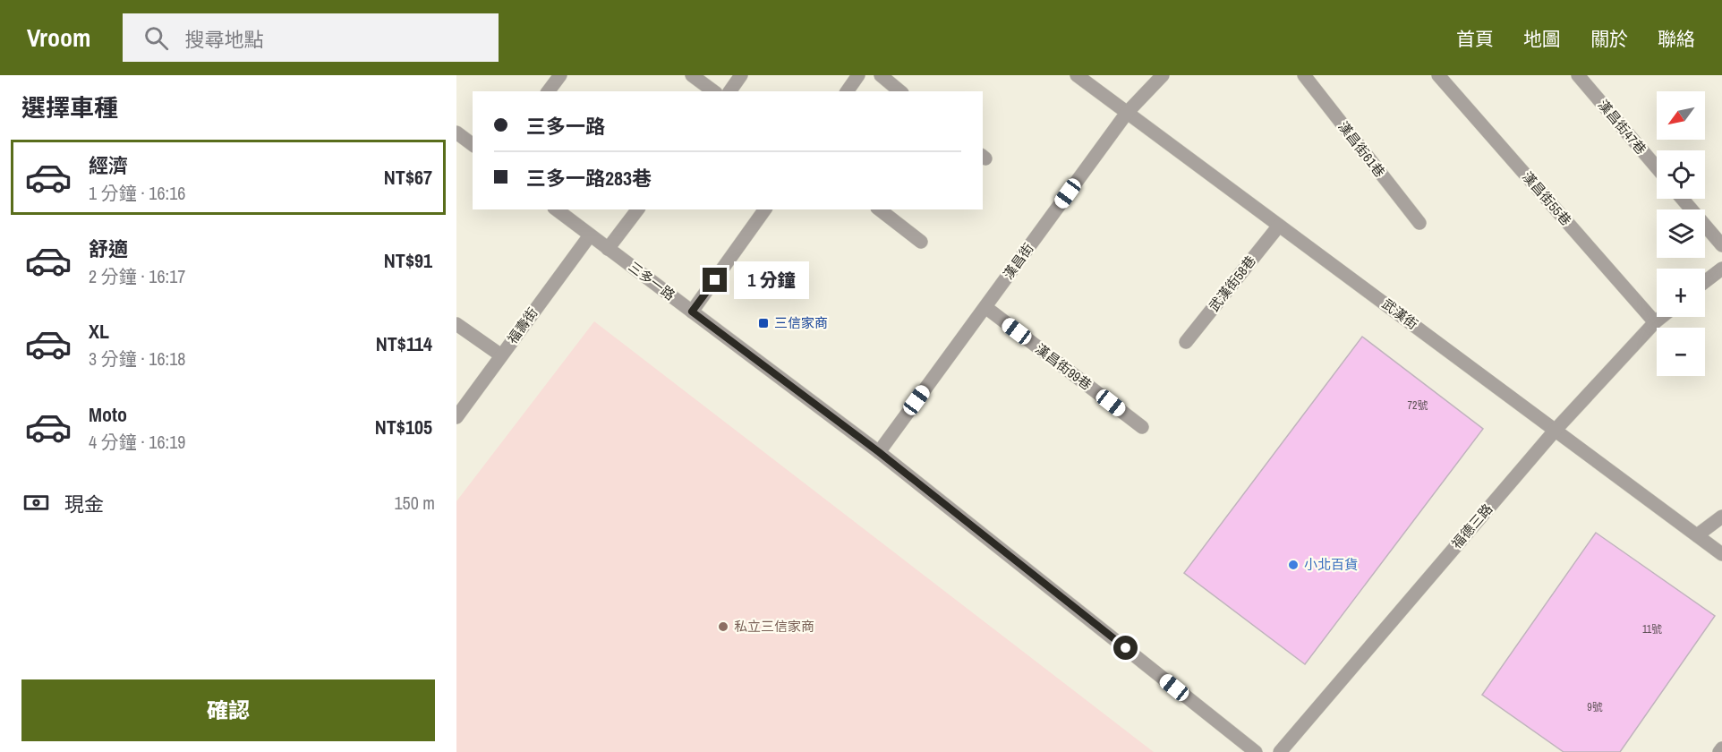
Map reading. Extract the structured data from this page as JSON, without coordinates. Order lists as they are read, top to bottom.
{
  "streets": {
    "street": [
      "漢昌街47巷",
      "漢昌街61巷",
      "漢昌街55巷",
      "漢昌街",
      "三多一路",
      "武漢街58巷",
      "武漢街",
      "福壽街",
      "漢昌街99巷",
      "福德三路"
    ]
  },
  "crossings": [
    ["漢昌街55巷", "福德三路"],
    ["漢昌街", "三多一路"],
    ["漢昌街", "武漢街"],
    ["漢昌街", "漢昌街99巷"],
    ["三多一路", "福壽街"],
    ["武漢街58巷", "武漢街"],
    ["武漢街", "福德三路"]
  ],
  "places": {
    "transit": ["三信家商"],
    "other": ["小北百貨", "私立三信家商"]
  },
  "house_numbers": ["72號", "11號", "9號"],
  "north": "bottom left",
  "page": {
    "header": "Vroom",
    "search": "搜尋地點",
    "nav": [
      "首頁",
      "地圖",
      "關於",
      "聯絡"
    ],
    "heading": "選擇車種",
    "map_buttons": ["+", "−"],
    "banner": ["三多一路", "三多一路283巷"],
    "list": [
      {
        "name": "經濟",
        "note": "1 分鐘 · 16:16",
        "value": "NT$67"
      },
      {
        "name": "舒適",
        "note": "2 分鐘 · 16:17",
        "value": "NT$91"
      },
      {
        "name": "XL",
        "note": "3 分鐘 · 16:18",
        "value": "NT$114"
      },
      {
        "name": "Moto",
        "note": "4 分鐘 · 16:19",
        "value": "NT$105"
      }
    ],
    "bubble": "1 分鐘",
    "pay": ["現金", "150 m"],
    "buttons": "確認"
  }
}
